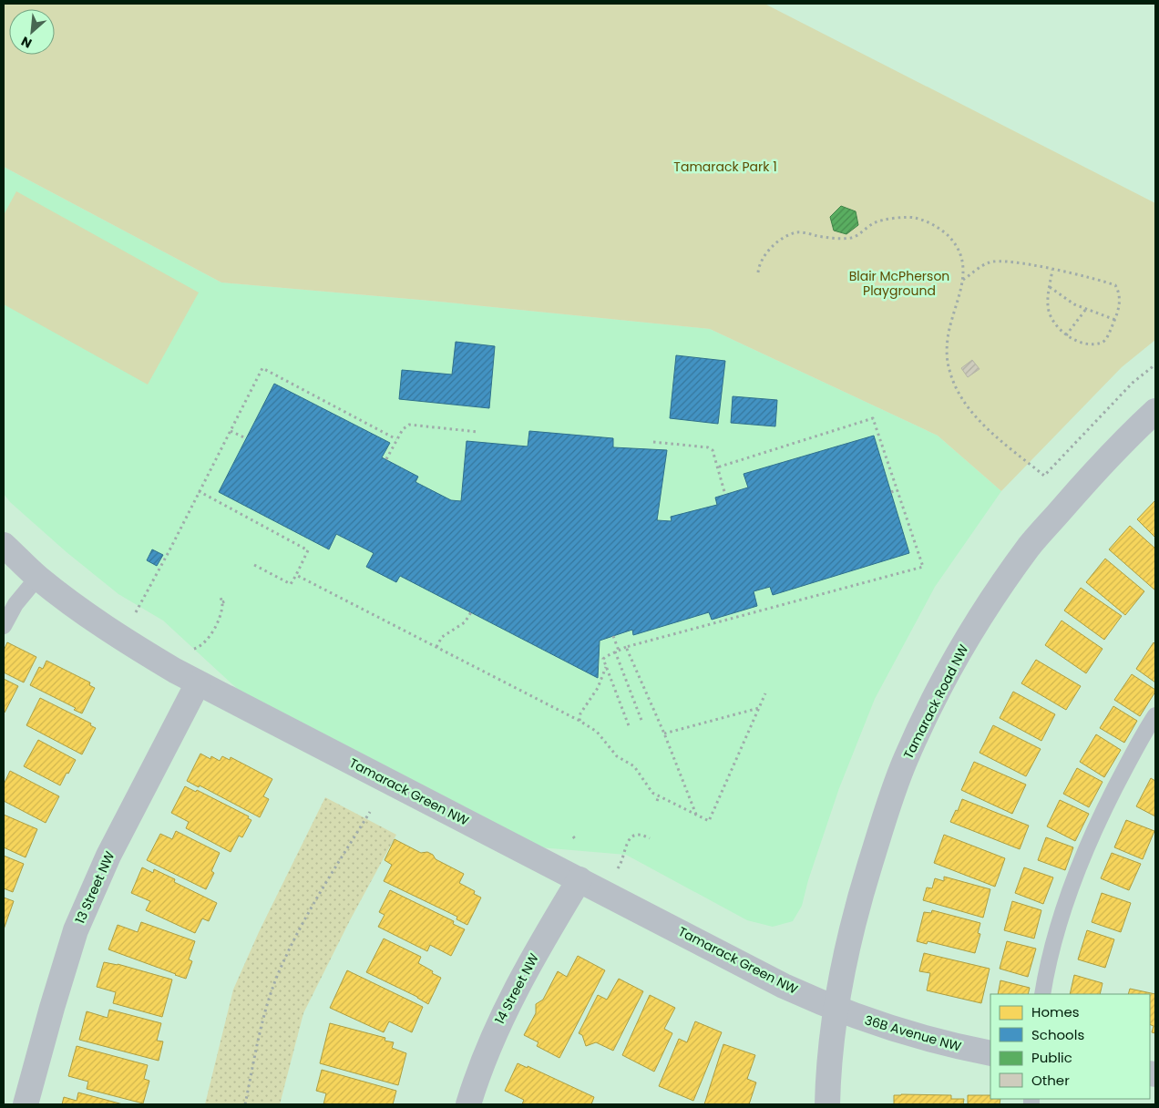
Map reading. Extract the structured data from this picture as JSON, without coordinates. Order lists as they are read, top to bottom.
{
  "streets": {
    "street": [
      "Tamarack Road NW",
      "Tamarack Green NW",
      "13 Street NW",
      "14 Street NW",
      "36B Avenue NW"
    ]
  },
  "crossings": [
    ["Tamarack Road NW", "Tamarack Green NW"],
    ["Tamarack Road NW", "36B Avenue NW"],
    ["Tamarack Green NW", "13 Street NW"],
    ["Tamarack Green NW", "14 Street NW"],
    ["Tamarack Green NW", "36B Avenue NW"]
  ],
  "parks": ["Tamarack Park 1", "Blair McPherson Playground"],
  "legend": [
    "Homes",
    "Schools",
    "Public",
    "Other"
  ],
  "north": "bottom left"
}
